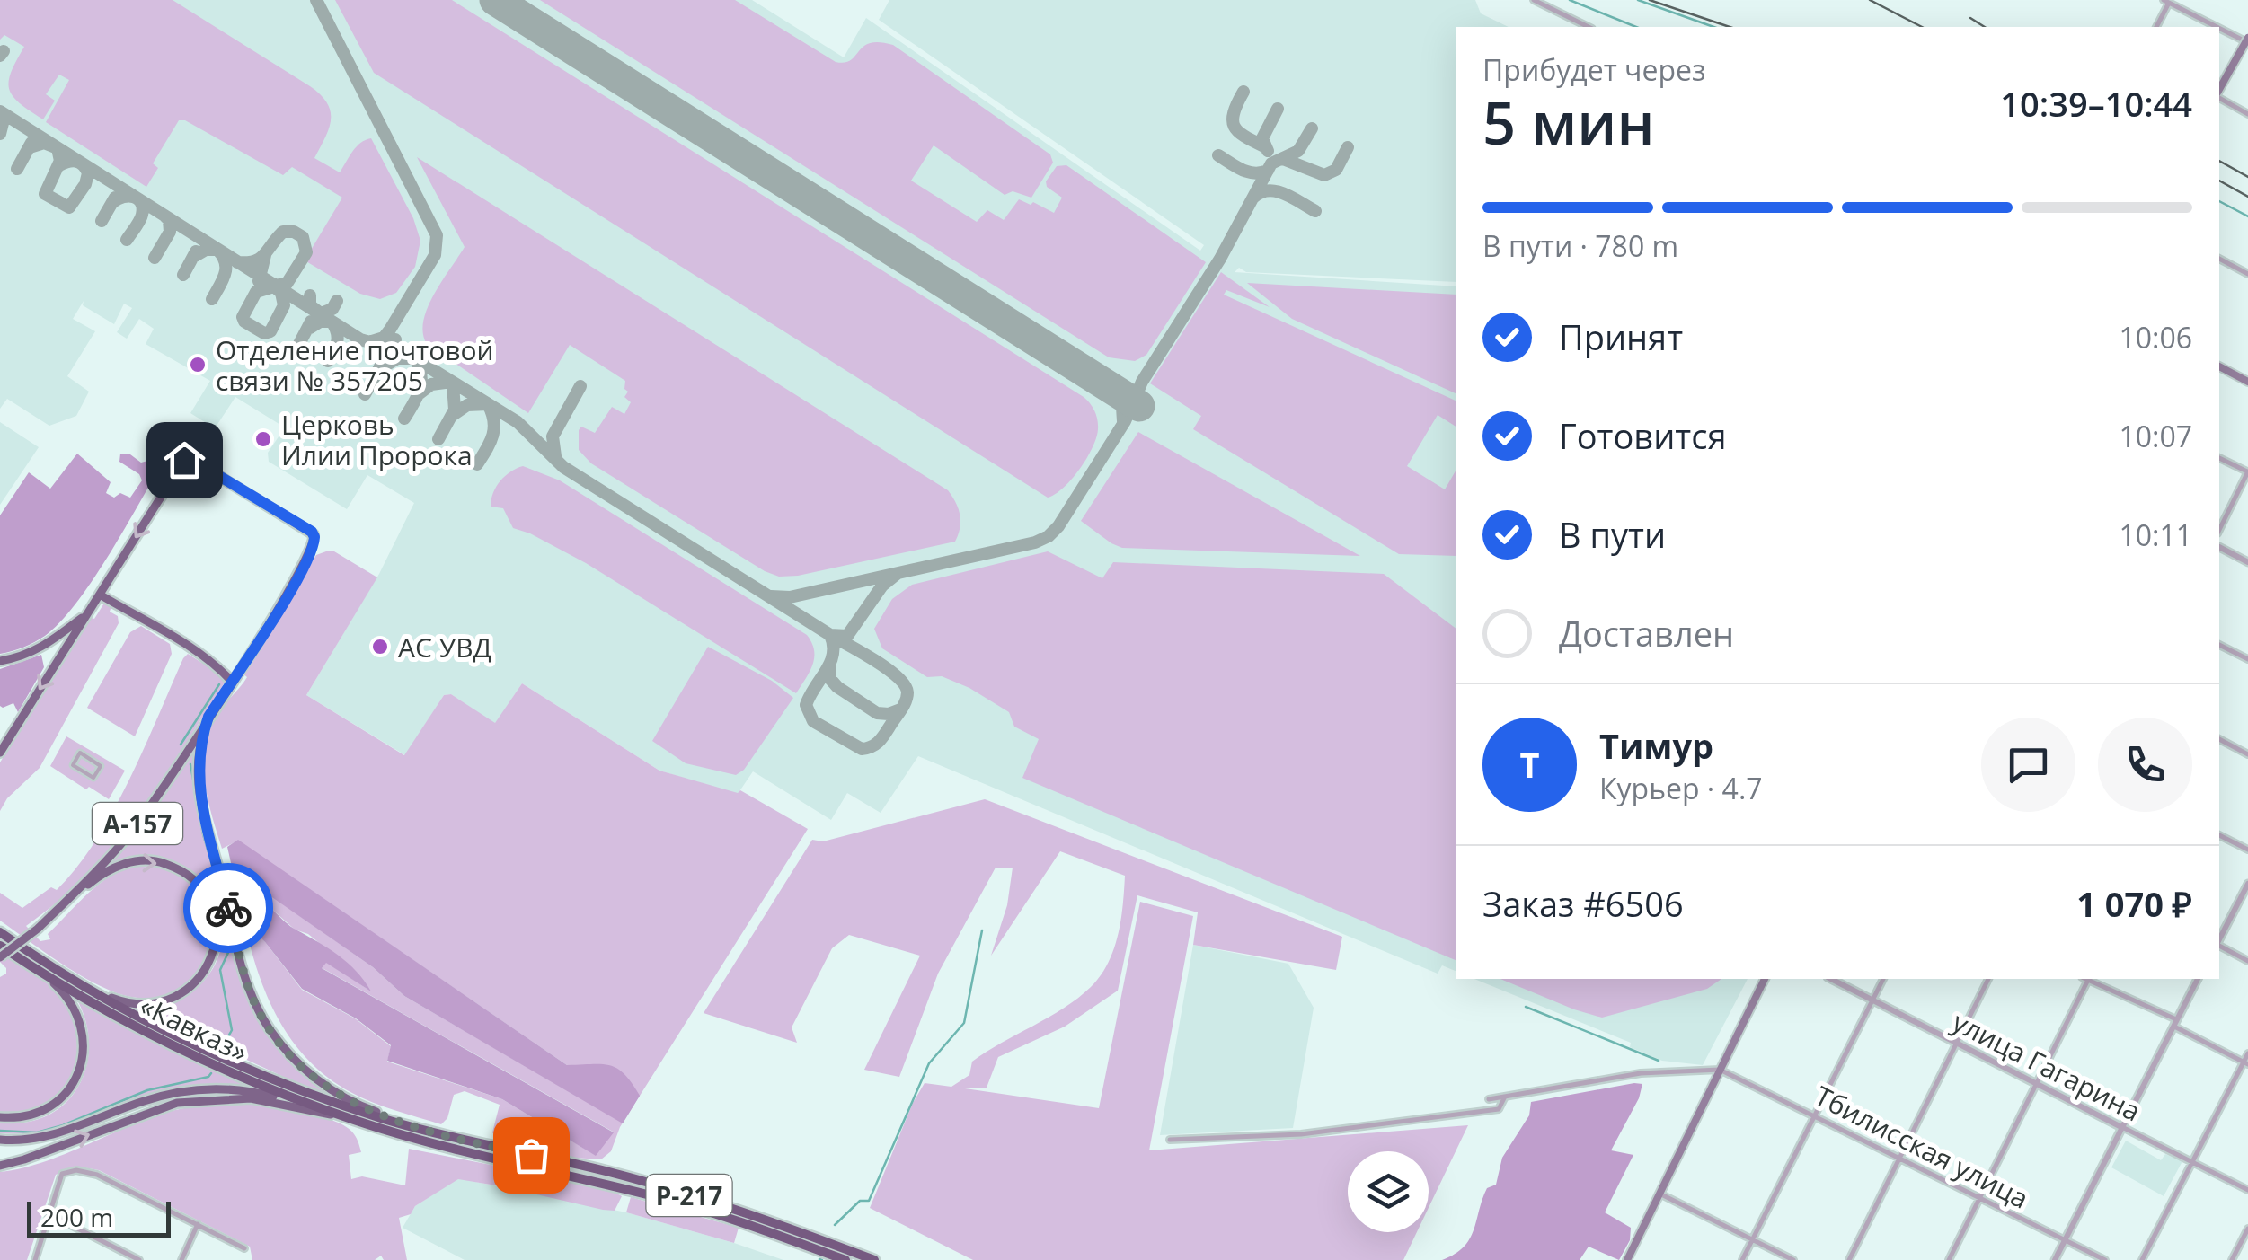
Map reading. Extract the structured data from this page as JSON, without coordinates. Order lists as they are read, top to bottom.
{
  "streets": {
    "highway": ["«Кавказ»", "Р-217"],
    "main road": ["А-157"],
    "street": ["улица Гагарина", "Тбилисская улица"]
  },
  "crossings": [
    ["«Кавказ»", "Р-217"]
  ],
  "places": ["Отделение почтовой связи № 357205", "Церковь Илии Пророка", "АС УВД"],
  "scale_bar": "200 m",
  "page": {
    "heading": ["5 мин", "Прибудет через", "10:39–10:44"],
    "panel": [
      "Тимур",
      "Курьер · 4.7",
      "Заказ #6506",
      "1 070 ₽"
    ],
    "bar": "В пути · 780 m",
    "list": [
      ["Принят", "10:06"],
      ["Готовится", "10:07"],
      ["В пути", "10:11"],
      "Доставлен"
    ],
    "round": "Т",
    "scale": "200 m"
  }
}
